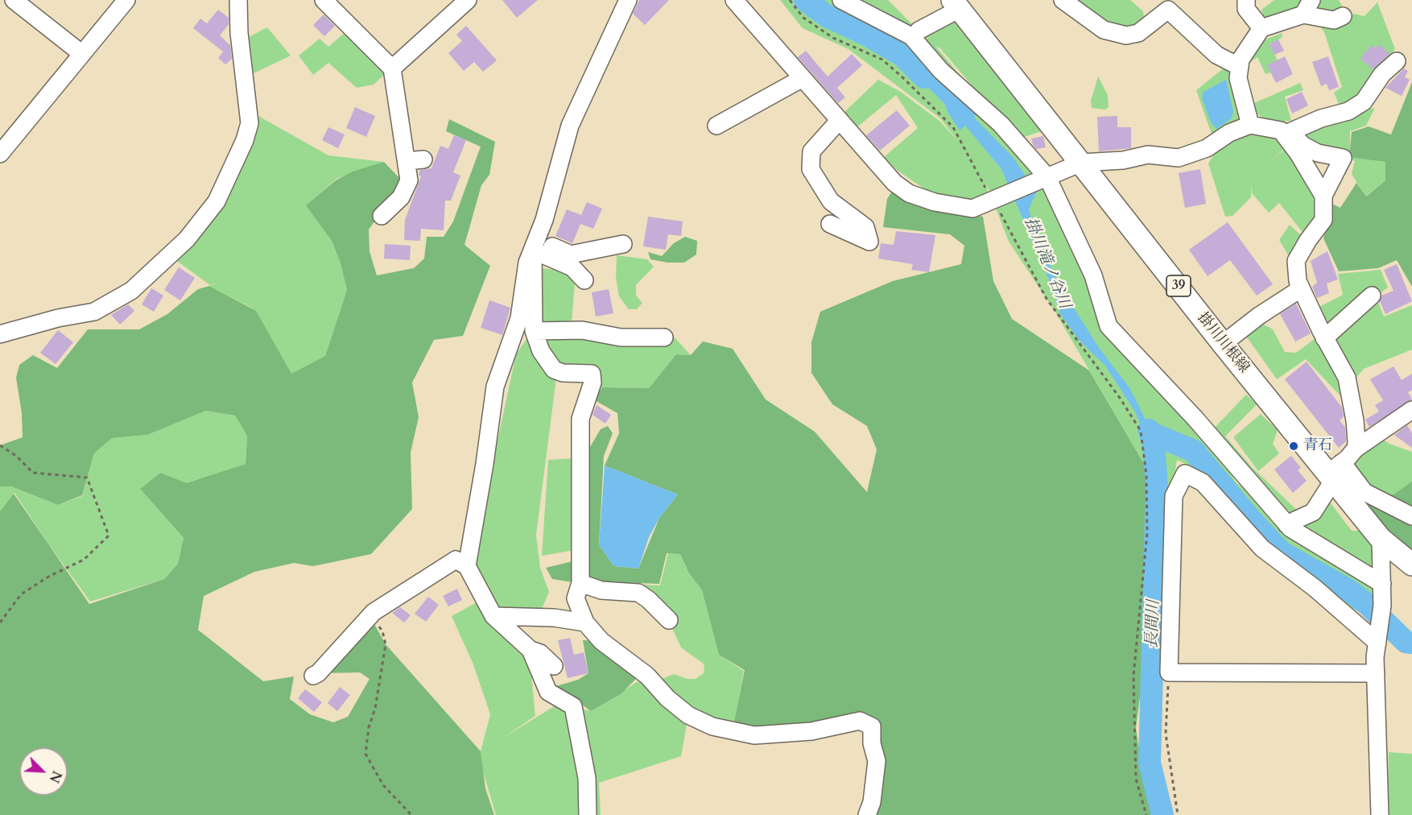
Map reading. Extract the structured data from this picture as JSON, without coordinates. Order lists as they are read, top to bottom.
{
  "streets": {
    "main road": ["39", "掛川川根線"]
  },
  "water": ["掛川滝ノ谷川", "長間川"],
  "places": ["青石"],
  "north": "bottom right"
}
